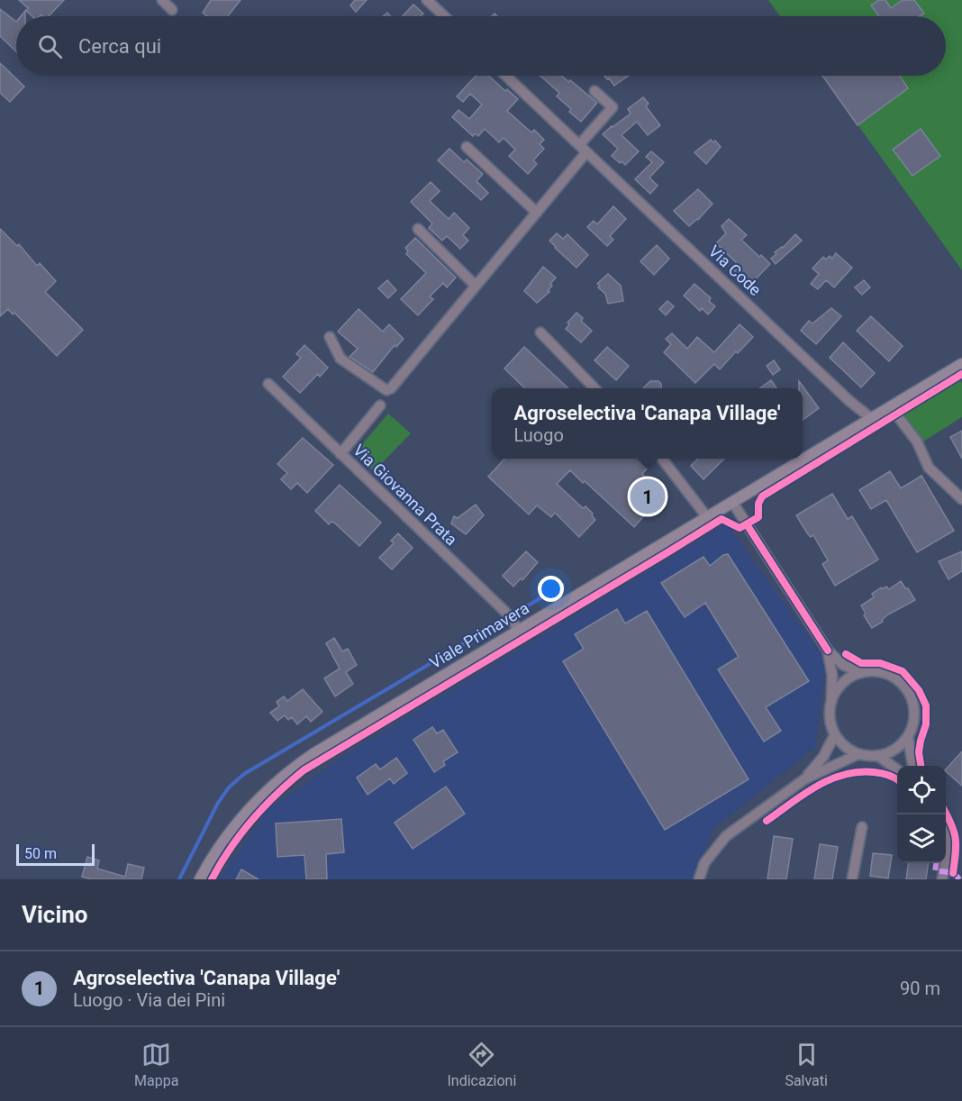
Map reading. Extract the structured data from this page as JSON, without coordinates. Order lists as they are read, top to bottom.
{
  "streets": {
    "main road": ["Viale Primavera"],
    "street": ["Via Code", "Via Giovanna Prata"]
  },
  "crossings": [
    ["Via Code", "Viale Primavera"],
    ["Via Giovanna Prata", "Viale Primavera"]
  ],
  "scale_bar": "50 m",
  "page": {
    "search": "Cerca qui",
    "popup": ["Agroselectiva 'Canapa Village'", "Luogo"],
    "pins": "1",
    "scale": "50 m",
    "heading": "Vicino",
    "list": [
      {
        "mark": "1",
        "name": "Agroselectiva 'Canapa Village'",
        "note": "Luogo · Via dei Pini",
        "value": "90 m"
      }
    ],
    "nav": ["Mappa", "Indicazioni", "Salvati"]
  }
}
